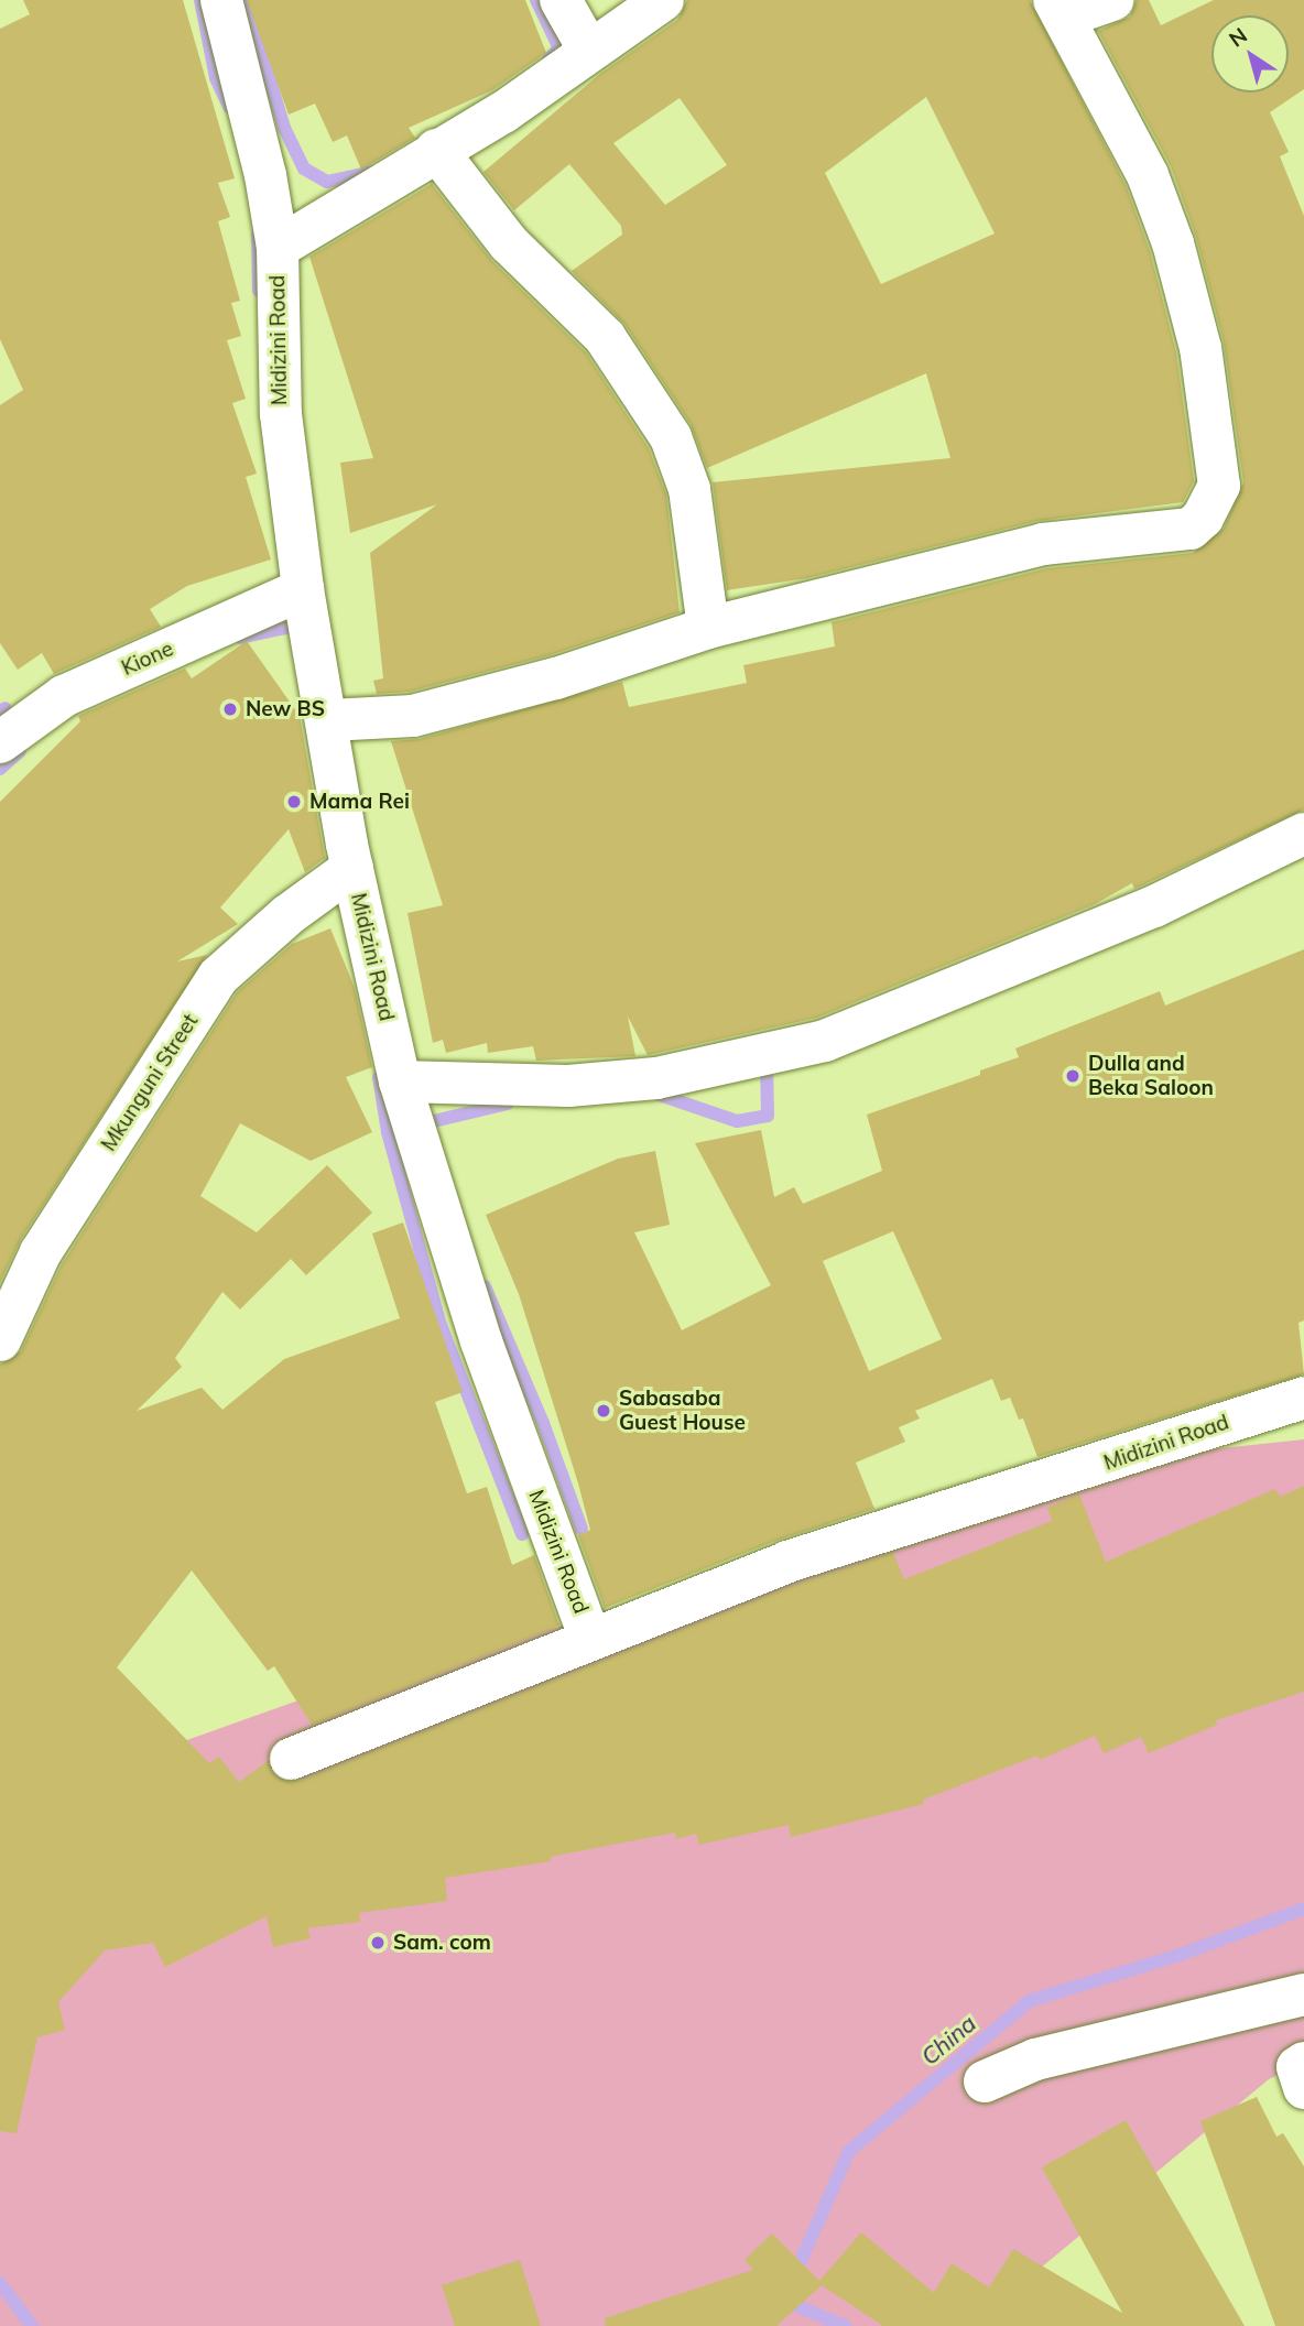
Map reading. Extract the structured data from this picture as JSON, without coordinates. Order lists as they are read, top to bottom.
{
  "streets": {
    "street": ["Midizini Road", "Kione", "Mkunguni Street"]
  },
  "crossings": [
    ["Midizini Road", "Kione"],
    ["Midizini Road", "Mkunguni Street"]
  ],
  "water": ["China"],
  "places": [
    "New BS",
    "Mama Rei",
    "Dulla and Beka Saloon",
    "Sabasaba Guest House",
    "Sam. com"
  ],
  "north": "top left"
}
